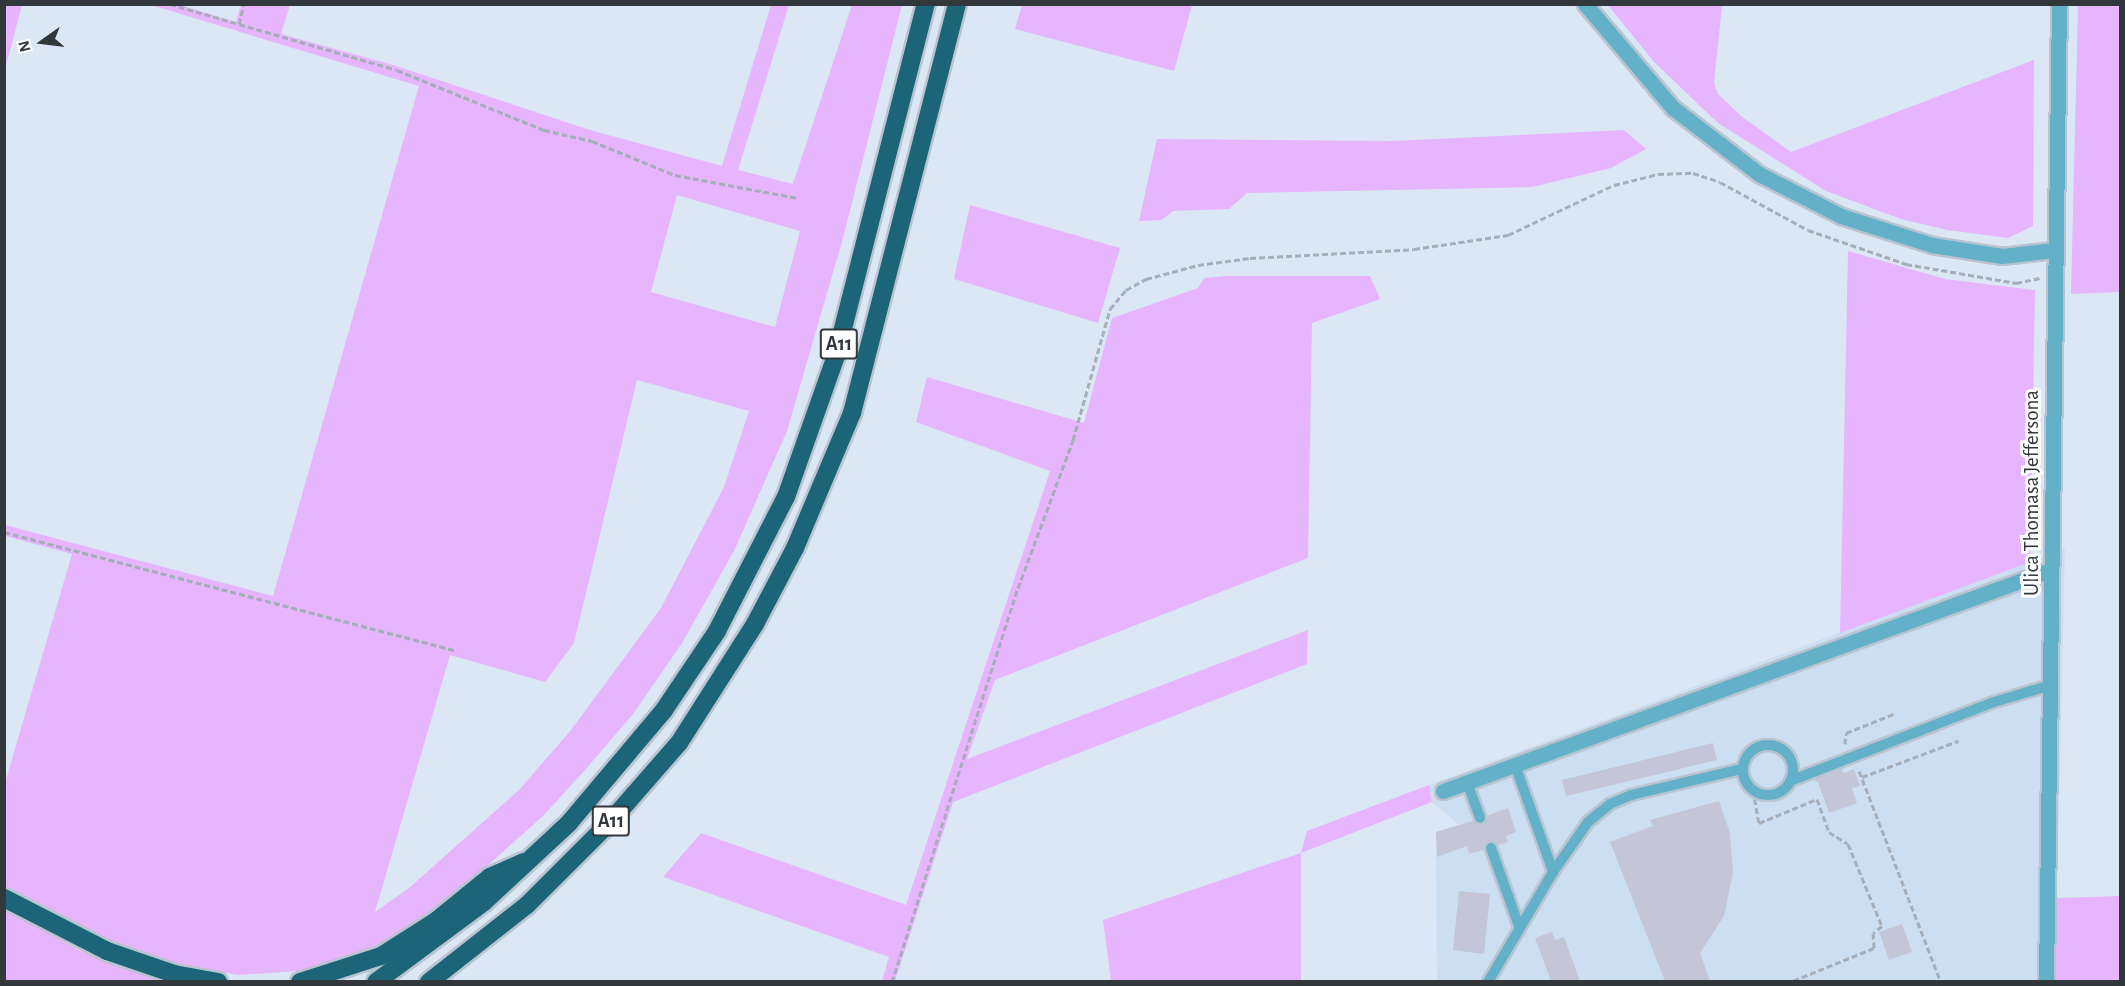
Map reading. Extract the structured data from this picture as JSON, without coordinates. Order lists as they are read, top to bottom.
{
  "streets": {
    "highway": ["A11"],
    "street": ["Ulica Thomasa Jeffersona"]
  },
  "north": "left"
}
